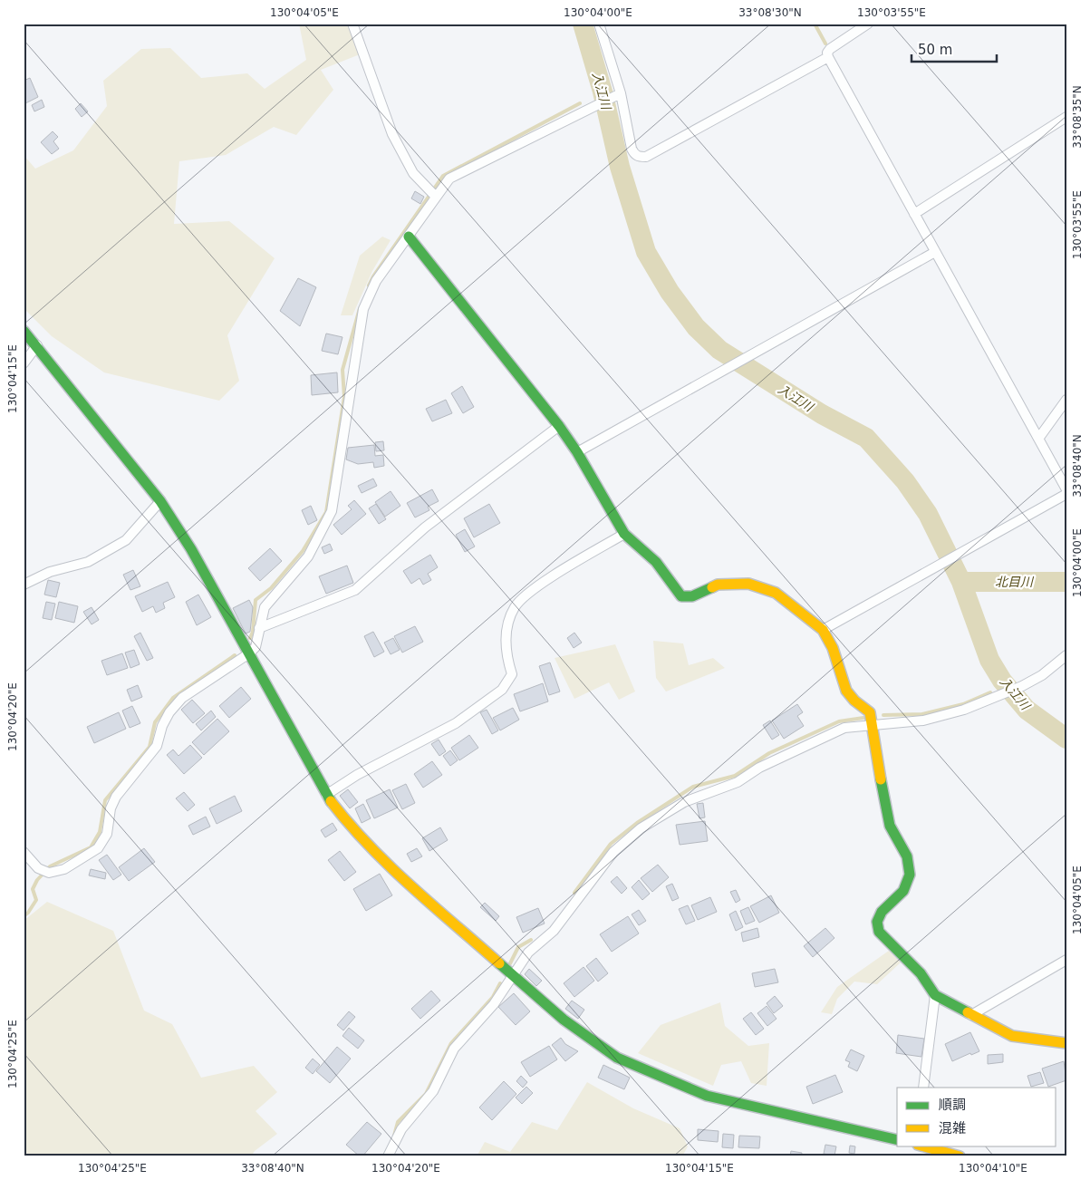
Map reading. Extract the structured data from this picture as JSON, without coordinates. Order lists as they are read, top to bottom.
{
  "water": ["入江川", "北目川"],
  "legend": ["順調", "混雑"],
  "scale_bar": "50 m",
  "coordinates": [
    "130°04'05\"E",
    "130°04'00\"E",
    "33°08'30\"N",
    "130°03'55\"E",
    "33°08'35\"N",
    "130°04'15\"E",
    "33°08'40\"N",
    "130°04'20\"E",
    "130°04'25\"E",
    "130°04'10\"E"
  ]
}
